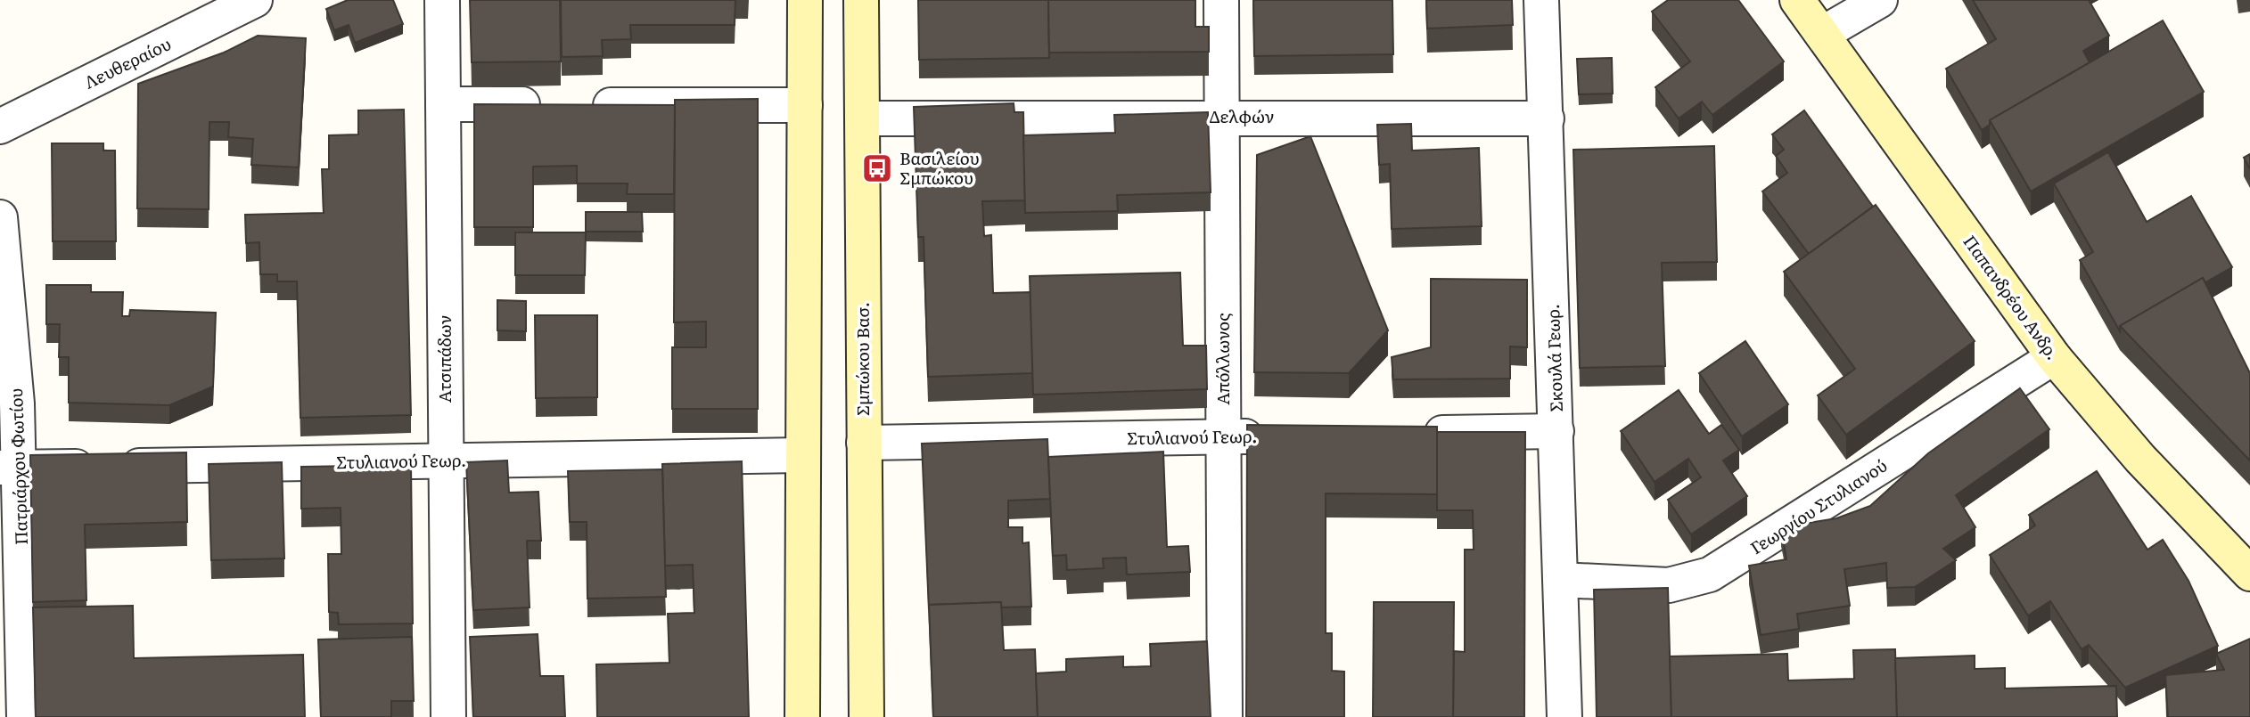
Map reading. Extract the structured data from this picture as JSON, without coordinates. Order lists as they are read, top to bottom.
{
  "streets": {
    "main road": ["Παπανδρέου Ανδρ.", "Σμπώκου Βασ."],
    "street": [
      "Λευθεραίου",
      "Δελφών",
      "Σκουλά Γεωρ.",
      "Ατσιπάδων",
      "Απόλλωνος",
      "Στυλιανού Γεωρ.",
      "Πατριάρχου Φωτίου",
      "Γεωργίου Στυλιανού"
    ]
  },
  "crossings": [
    ["Δελφών", "Σκουλά Γεωρ."],
    ["Δελφών", "Σμπώκου Βασ."],
    ["Δελφών", "Απόλλωνος"],
    ["Παπανδρέου Ανδρ.", "Γεωργίου Στυλιανού"],
    ["Σκουλά Γεωρ.", "Γεωργίου Στυλιανού"],
    ["Ατσιπάδων", "Στυλιανού Γεωρ."],
    ["Σμπώκου Βασ.", "Στυλιανού Γεωρ."],
    ["Απόλλωνος", "Στυλιανού Γεωρ."],
    ["Στυλιανού Γεωρ.", "Πατριάρχου Φωτίου"]
  ],
  "places": {
    "bus stop": ["Βασιλείου Σμπώκου"]
  }
}
